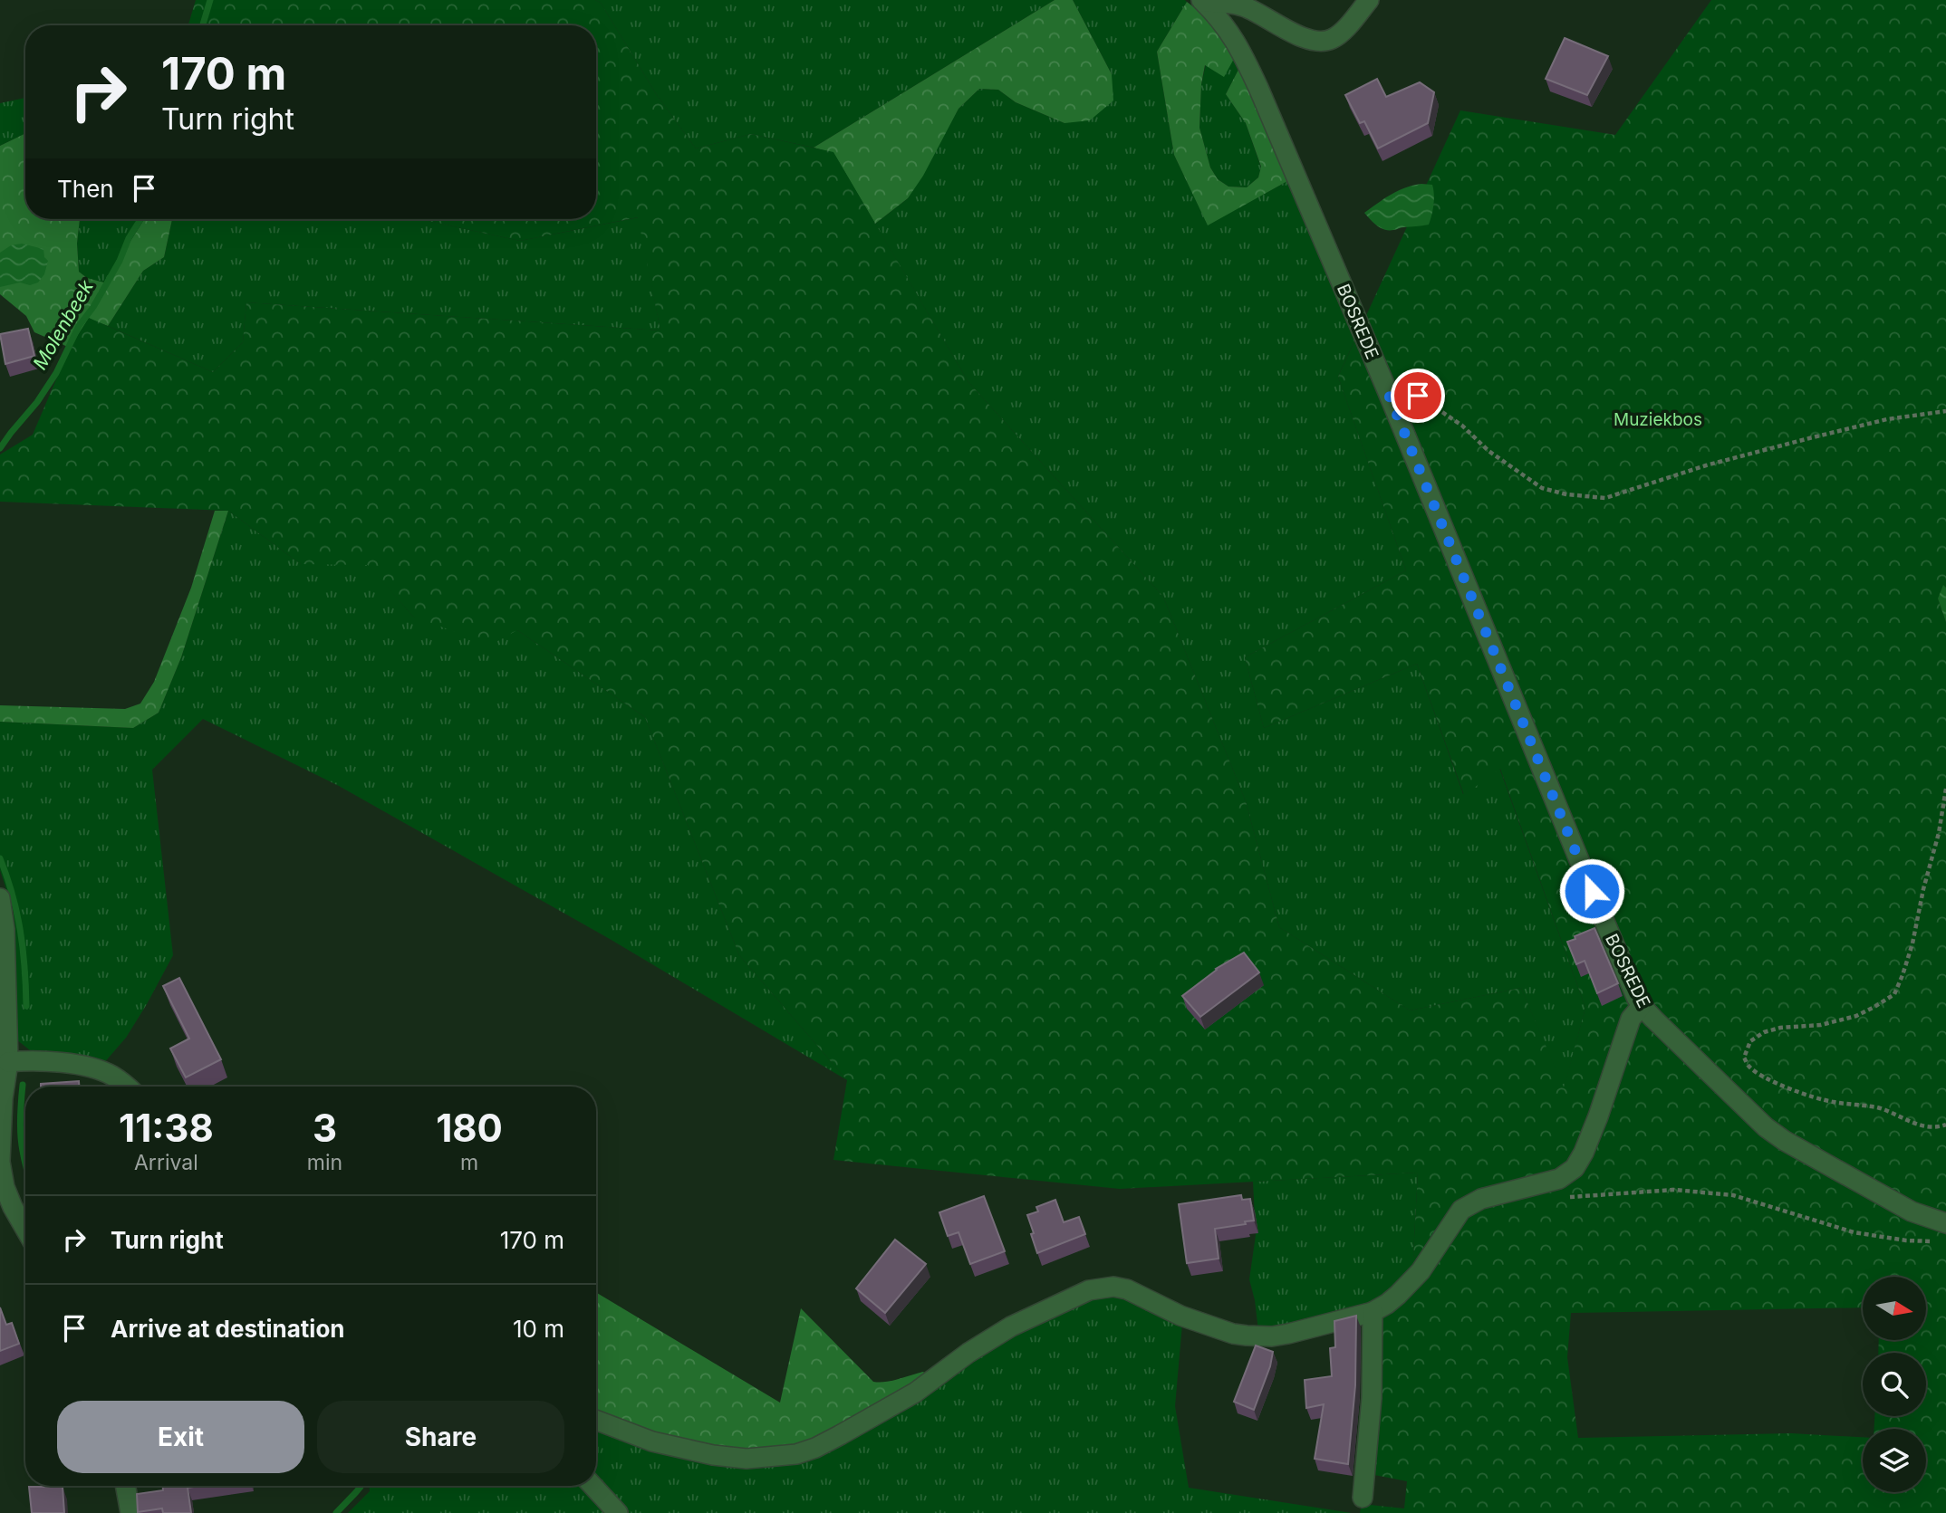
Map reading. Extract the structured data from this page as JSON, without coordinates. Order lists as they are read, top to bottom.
{
  "streets": {
    "street": ["BOSREDE"]
  },
  "water": ["Molenbeek"],
  "parks": ["Muziekbos"],
  "north": "right",
  "page": {
    "turn": ["170 m", "Turn right"],
    "then": "Then",
    "eta": [
      "11:38",
      "Arrival",
      "3",
      "min",
      "180",
      "m"
    ],
    "list": [
      {
        "name": "Turn right",
        "value": "170 m"
      },
      {
        "name": "Arrive at destination",
        "value": "10 m"
      }
    ],
    "buttons": ["Exit", "Share"]
  }
}
